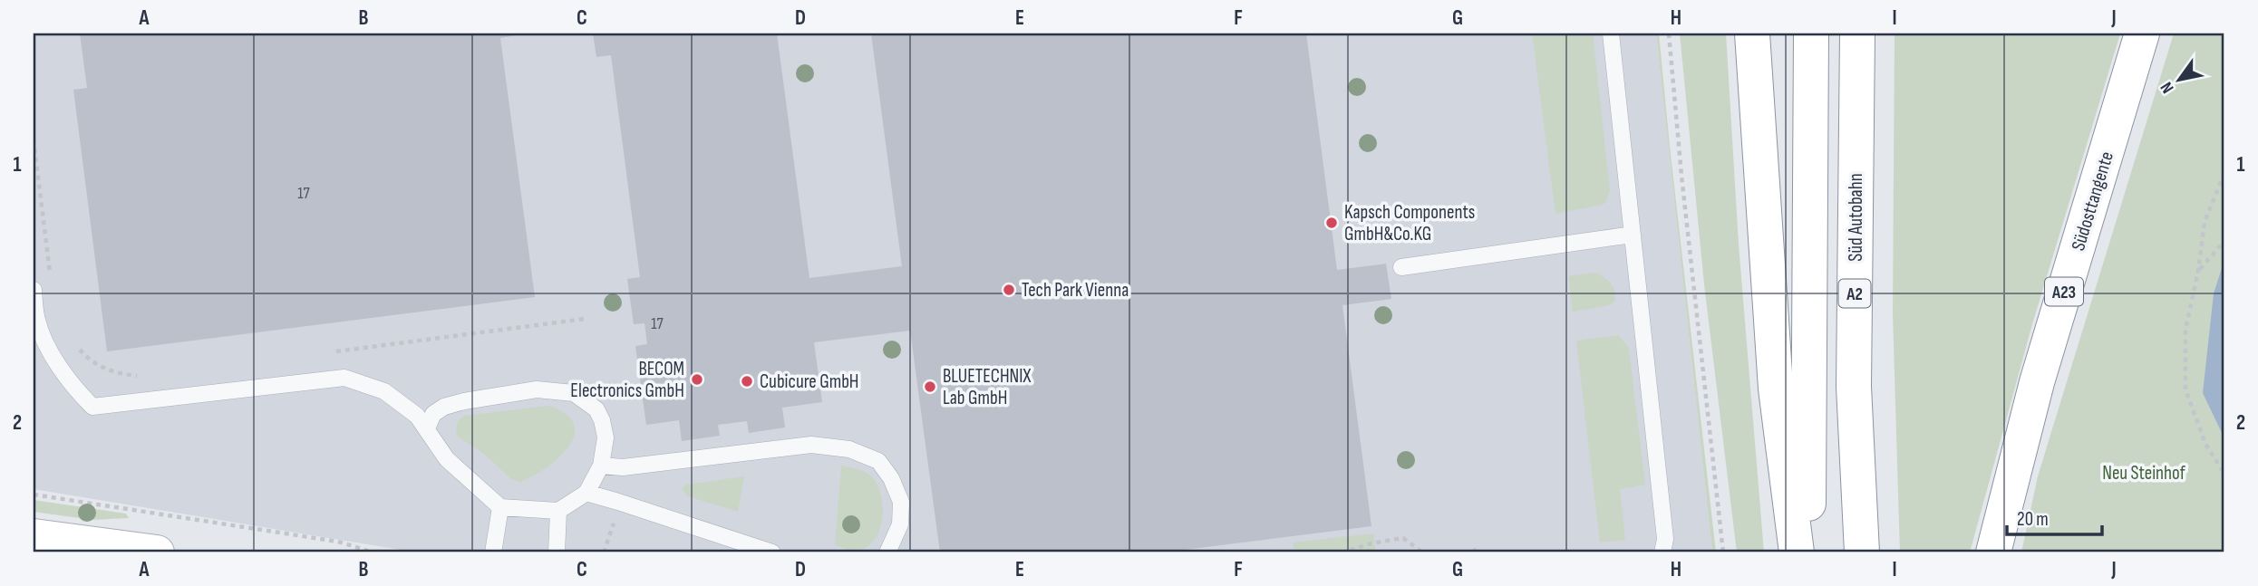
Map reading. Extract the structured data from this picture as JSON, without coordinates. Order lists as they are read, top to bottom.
{
  "streets": {
    "main road": [
      "Südosttangente",
      "Süd Autobahn",
      "A23",
      "A2"
    ]
  },
  "parks": ["Neu Steinhof"],
  "places": [
    "Kapsch Components GmbH&Co.KG",
    "Tech Park Vienna",
    "BECOM Electronics GmbH",
    "Cubicure GmbH",
    "BLUETECHNIX Lab GmbH"
  ],
  "house_numbers": ["17", "17"],
  "scale_bar": "20 m",
  "north": "bottom left",
  "grid": {
    "columns": [
      "A",
      "B",
      "C",
      "D",
      "E",
      "F",
      "G",
      "H",
      "I",
      "J"
    ],
    "rows": ["1", "2"]
  }
}
